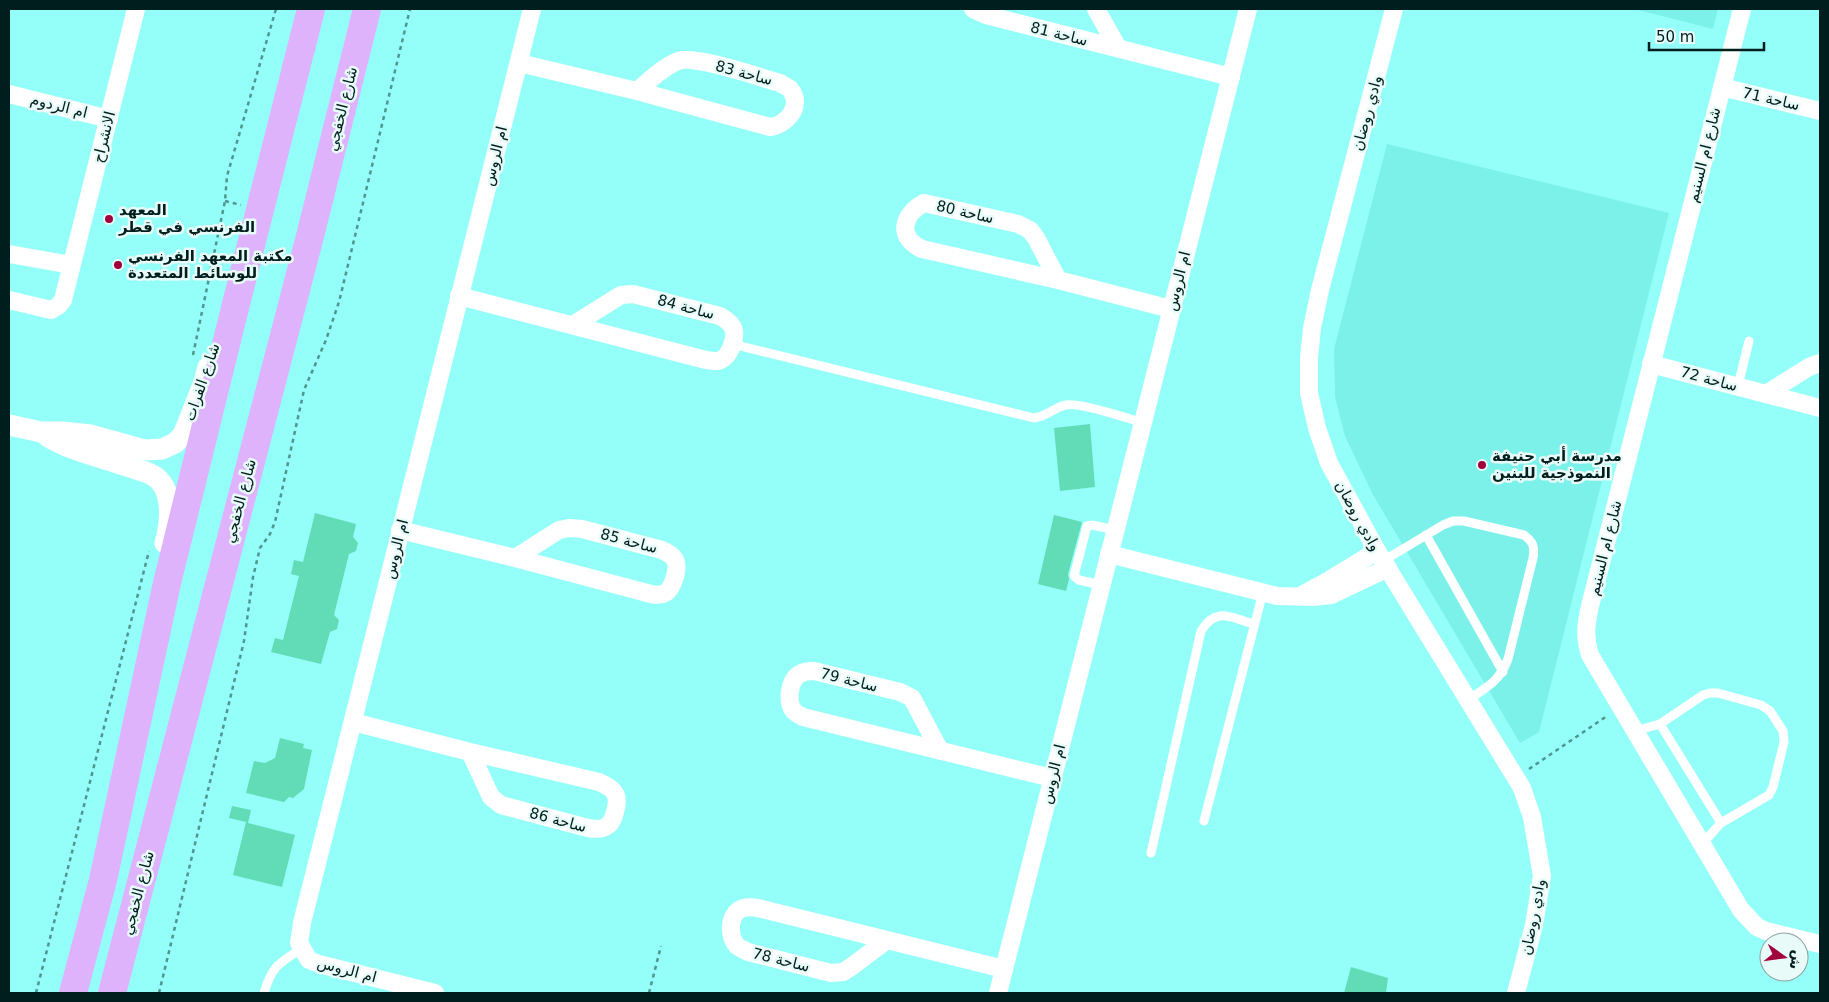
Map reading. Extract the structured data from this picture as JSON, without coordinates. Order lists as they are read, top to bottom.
{
  "streets": {
    "highway": ["شارع الخفجي"],
    "street": [
      "ساحة 81",
      "ساحة 83",
      "ساحة 71",
      "ام الردوم",
      "وادي روضان",
      "الانشراح",
      "شارع ام السنيم",
      "ام الروس",
      "ساحة 80",
      "ساحة 84",
      "ساحة 72",
      "شارع الفرات",
      "ساحة 85",
      "ساحة 79",
      "ساحة 86",
      "ساحة 78"
    ]
  },
  "crossings": [
    ["ساحة 81", "ام الروس"],
    ["ساحة 83", "ام الروس"],
    ["ساحة 71", "شارع ام السنيم"],
    ["ام الردوم", "الانشراح"],
    ["شارع ام السنيم", "ساحة 72"],
    ["ام الروس", "ساحة 80"],
    ["ام الروس", "ساحة 85"],
    ["ام الروس", "ساحة 79"],
    ["ام الروس", "ساحة 86"],
    ["ام الروس", "ساحة 78"]
  ],
  "places": ["المعهد الفرنسي في قطر", "مكتبة المعهد الفرنسي للوسائط المتعددة", "مدرسة أبي حنيفة النموذجية للبنين"],
  "scale_bar": "50 m",
  "north": "right"
}
